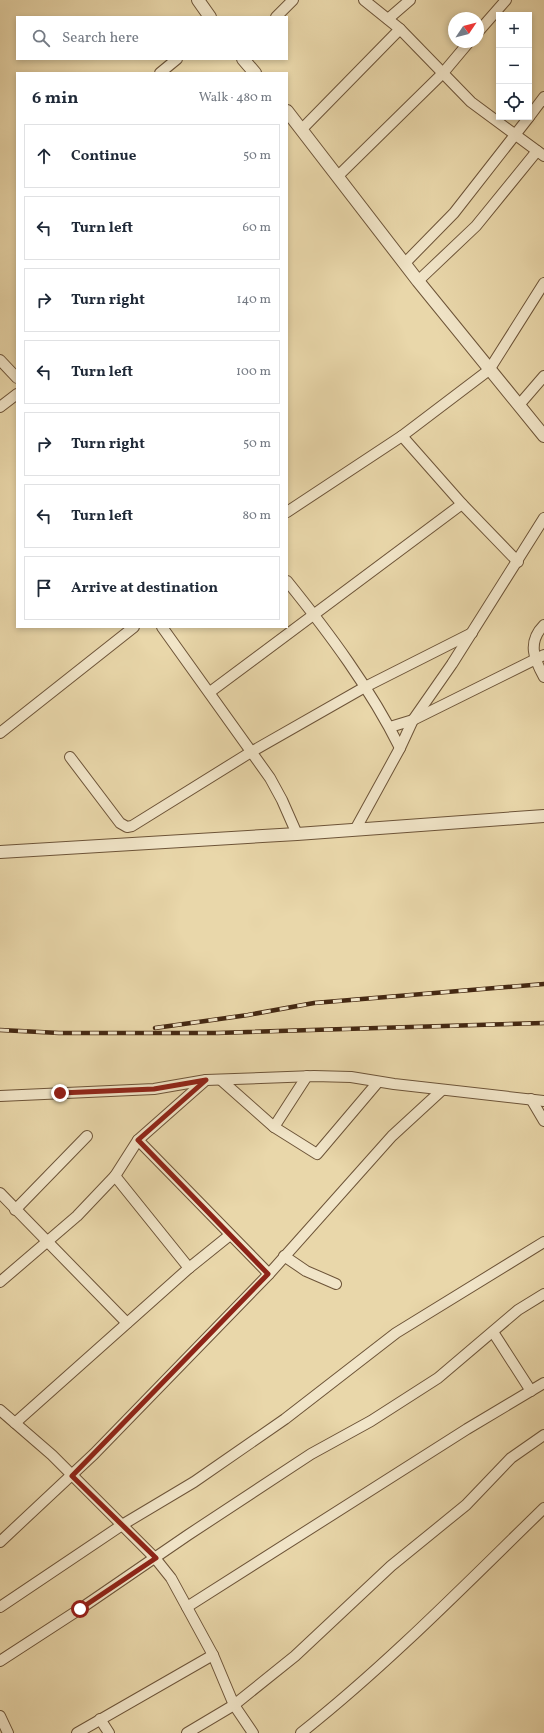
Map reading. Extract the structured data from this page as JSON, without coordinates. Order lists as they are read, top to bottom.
{
  "north": "top right",
  "page": {
    "map_buttons": ["+", "−"],
    "search": "Search here",
    "heading": ["6 min", "Walk · 480 m"],
    "list": [
      ["Continue", "50 m"],
      ["Turn left", "60 m"],
      ["Turn right", "140 m"],
      ["Turn left", "100 m"],
      ["Turn right", "50 m"],
      ["Turn left", "80 m"],
      "Arrive at destination"
    ]
  }
}
